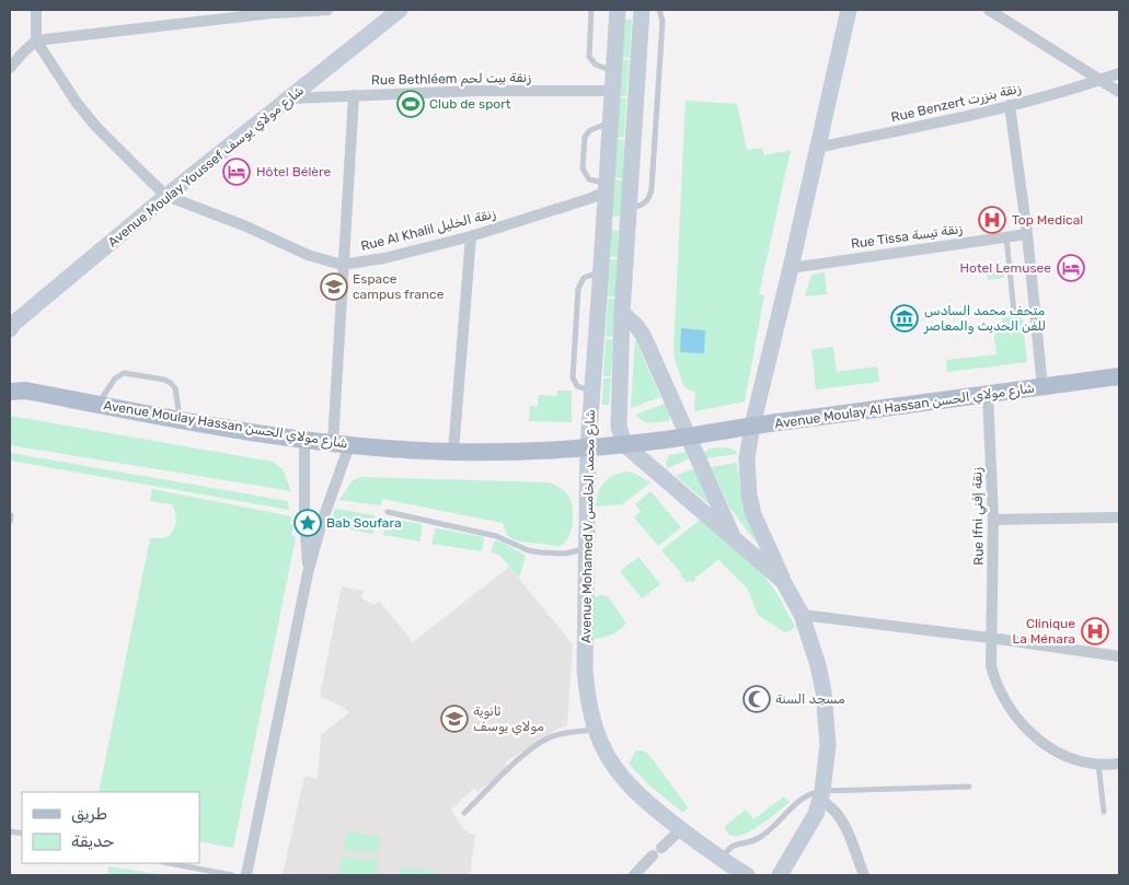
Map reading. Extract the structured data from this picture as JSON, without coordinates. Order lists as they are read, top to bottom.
{
  "streets": {
    "main road": [
      "Avenue Moulay Youssef شارع مولاي يوسف",
      "Avenue Moulay Al Hassan شارع مولاي الحسن",
      "Avenue Moulay Hassan شارع مولاي الحسن",
      "Avenue Mohamed V شارع محمد الخامس"
    ],
    "street": [
      "Rue Bethléem زنقة بيت لحم",
      "Rue Benzert زنقة بنزرت",
      "Rue Al Khalil زنقة الخليل",
      "Rue Tissa زنقة تيسة",
      "Rue Ifni زنقة إفني"
    ]
  },
  "crossings": [
    ["Rue Bethléem زنقة بيت لحم", "Avenue Moulay Youssef شارع مولاي يوسف"],
    ["Rue Bethléem زنقة بيت لحم", "Avenue Mohamed V شارع محمد الخامس"],
    ["Avenue Moulay Youssef شارع مولاي يوسف", "Rue Al Khalil زنقة الخليل"],
    ["Rue Al Khalil زنقة الخليل", "Avenue Mohamed V شارع محمد الخامس"],
    ["Avenue Moulay Al Hassan شارع مولاي الحسن", "Avenue Moulay Hassan شارع مولاي الحسن"],
    ["Avenue Moulay Al Hassan شارع مولاي الحسن", "Rue Ifni زنقة إفني"],
    ["Avenue Moulay Hassan شارع مولاي الحسن", "Avenue Mohamed V شارع محمد الخامس"]
  ],
  "places": {
    "sports": ["Club de sport"],
    "hotel": ["Hôtel Bélère", "Hotel Lemusee"],
    "hospital": ["Top Medical", "Clinique La Ménara"],
    "school or university": ["Espace campus france", "ثانوية مولاي يوسف"],
    "museum": ["متحف محمد السادس للفن الحديث والمعاصر"],
    "place": ["Bab Soufara"],
    "mosque": ["مسجد السنة"]
  },
  "legend": ["طريق", "حديقة"]
}
